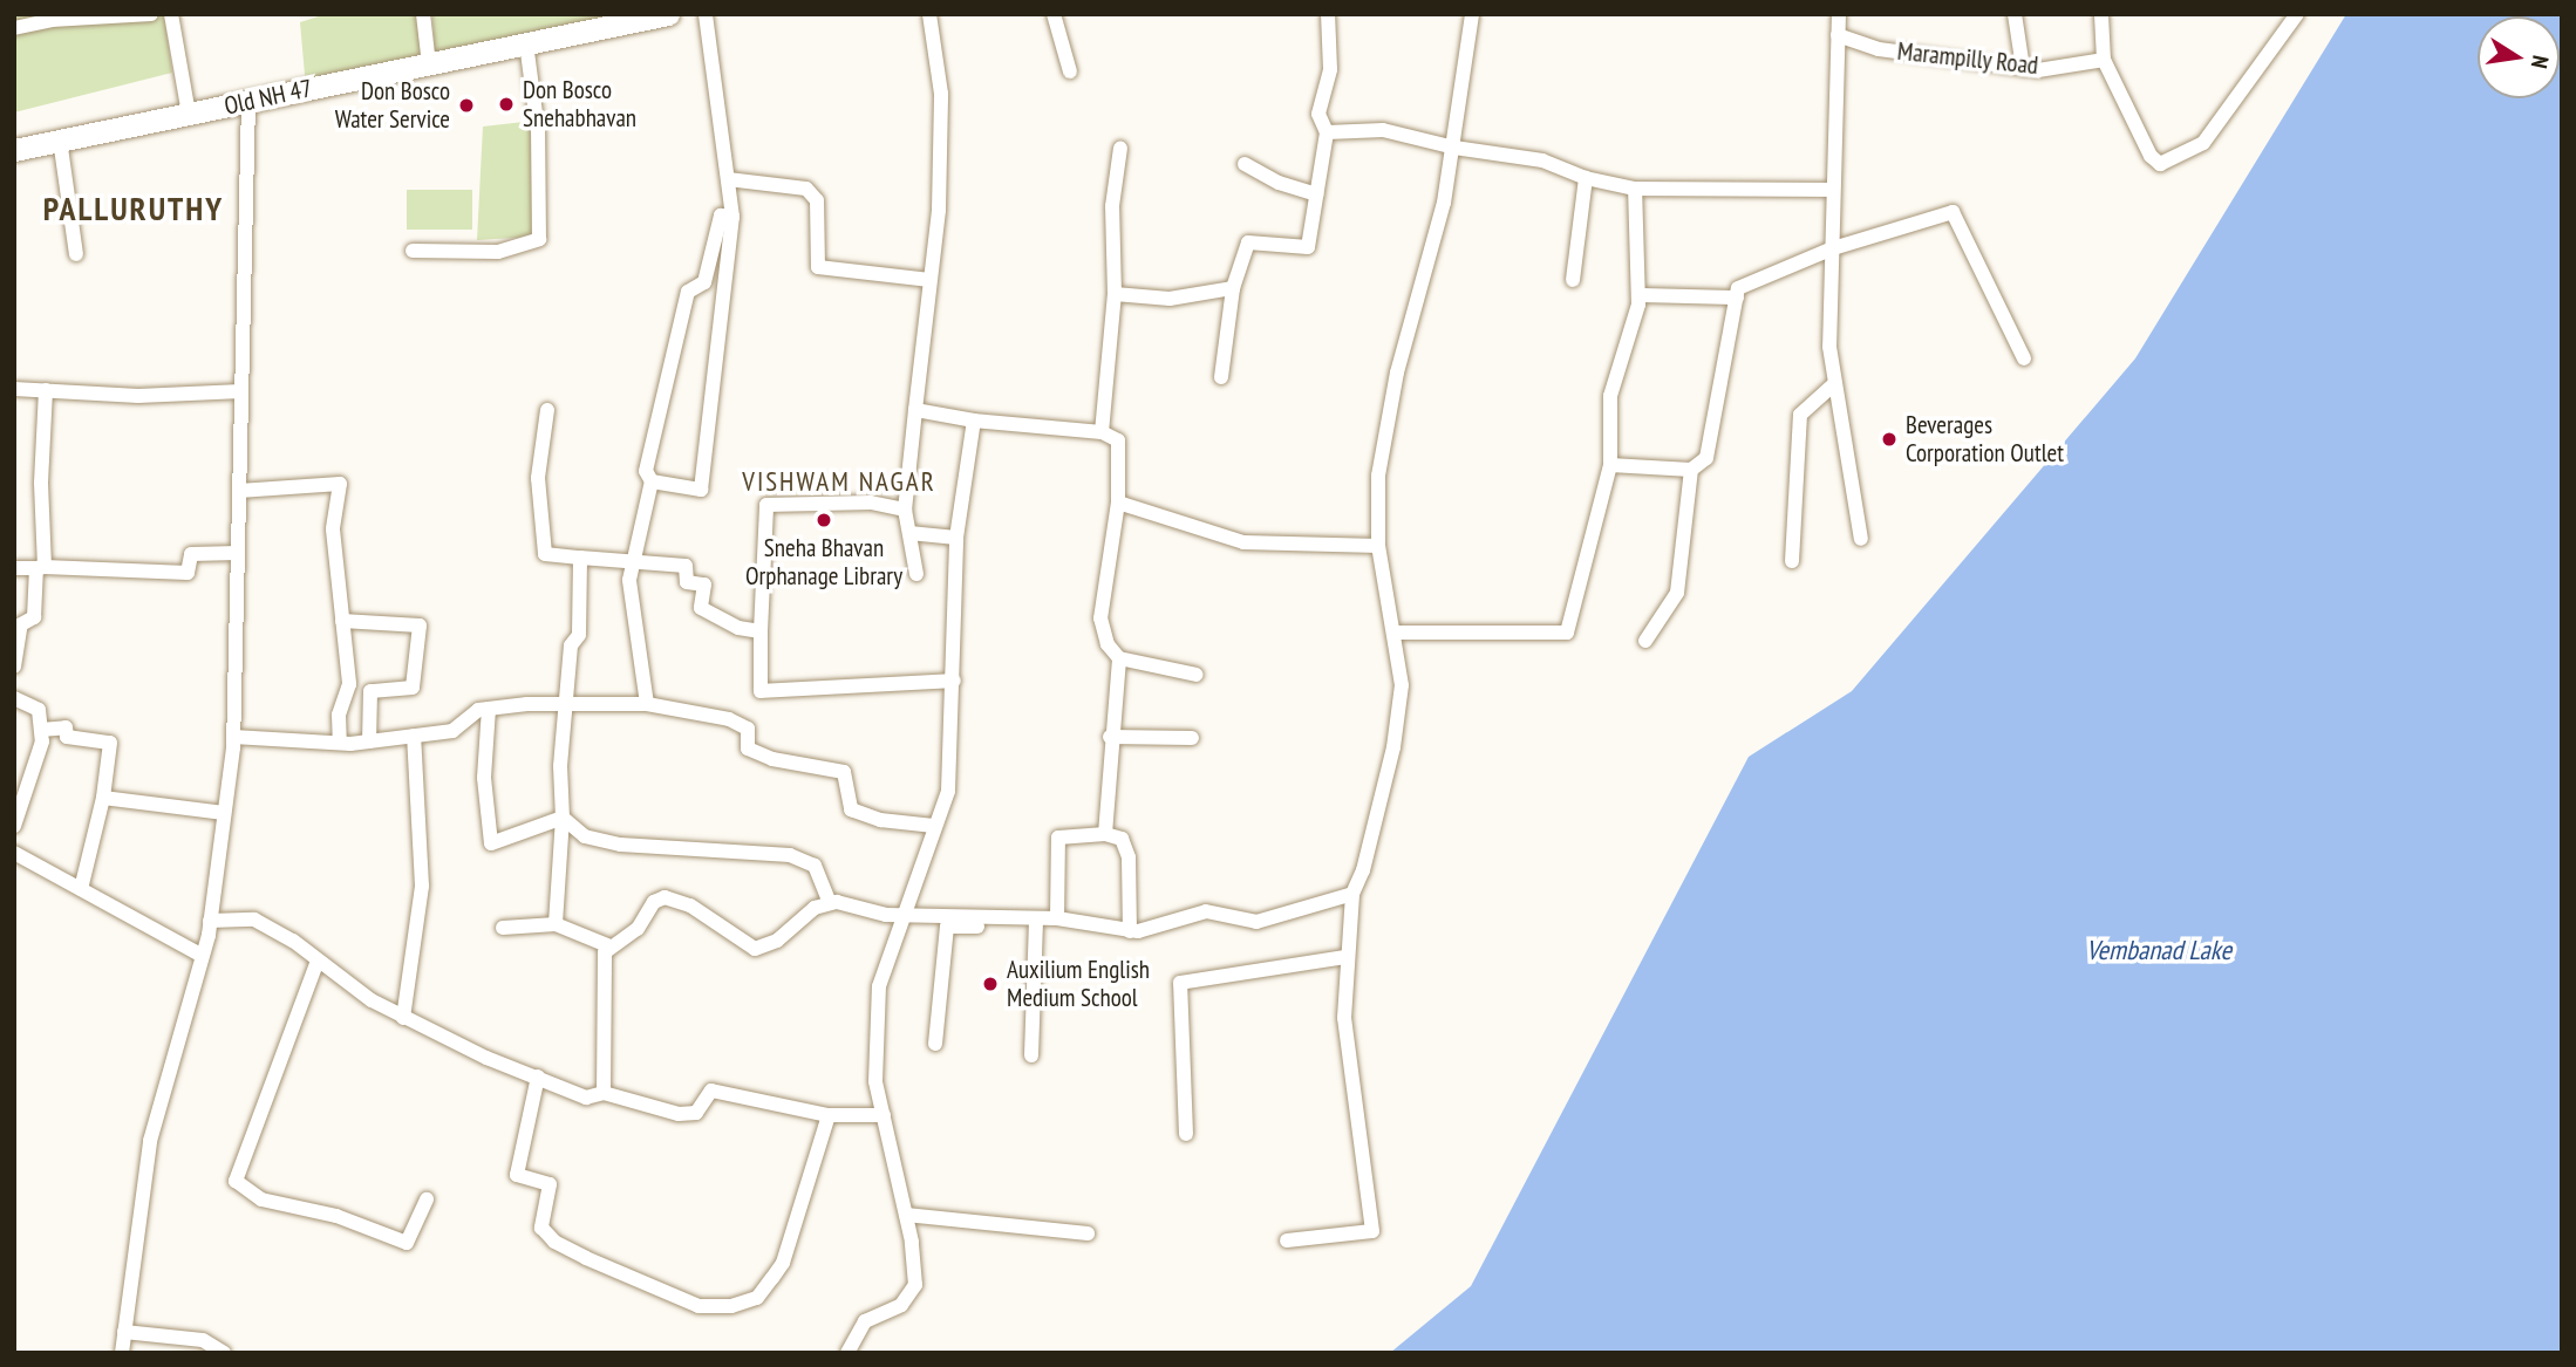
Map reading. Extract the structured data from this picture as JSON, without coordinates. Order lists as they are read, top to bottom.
{
  "streets": {
    "main road": ["Old NH 47"],
    "street": ["Marampilly Road"]
  },
  "districts": ["PALLURUTHY", "VISHWAM NAGAR"],
  "water": ["Vembanad Lake"],
  "places": [
    "Don Bosco Snehabhavan",
    "Don Bosco Water Service",
    "Beverages Corporation Outlet",
    "Sneha Bhavan Orphanage Library",
    "Auxilium English Medium School"
  ],
  "north": "right"
}
